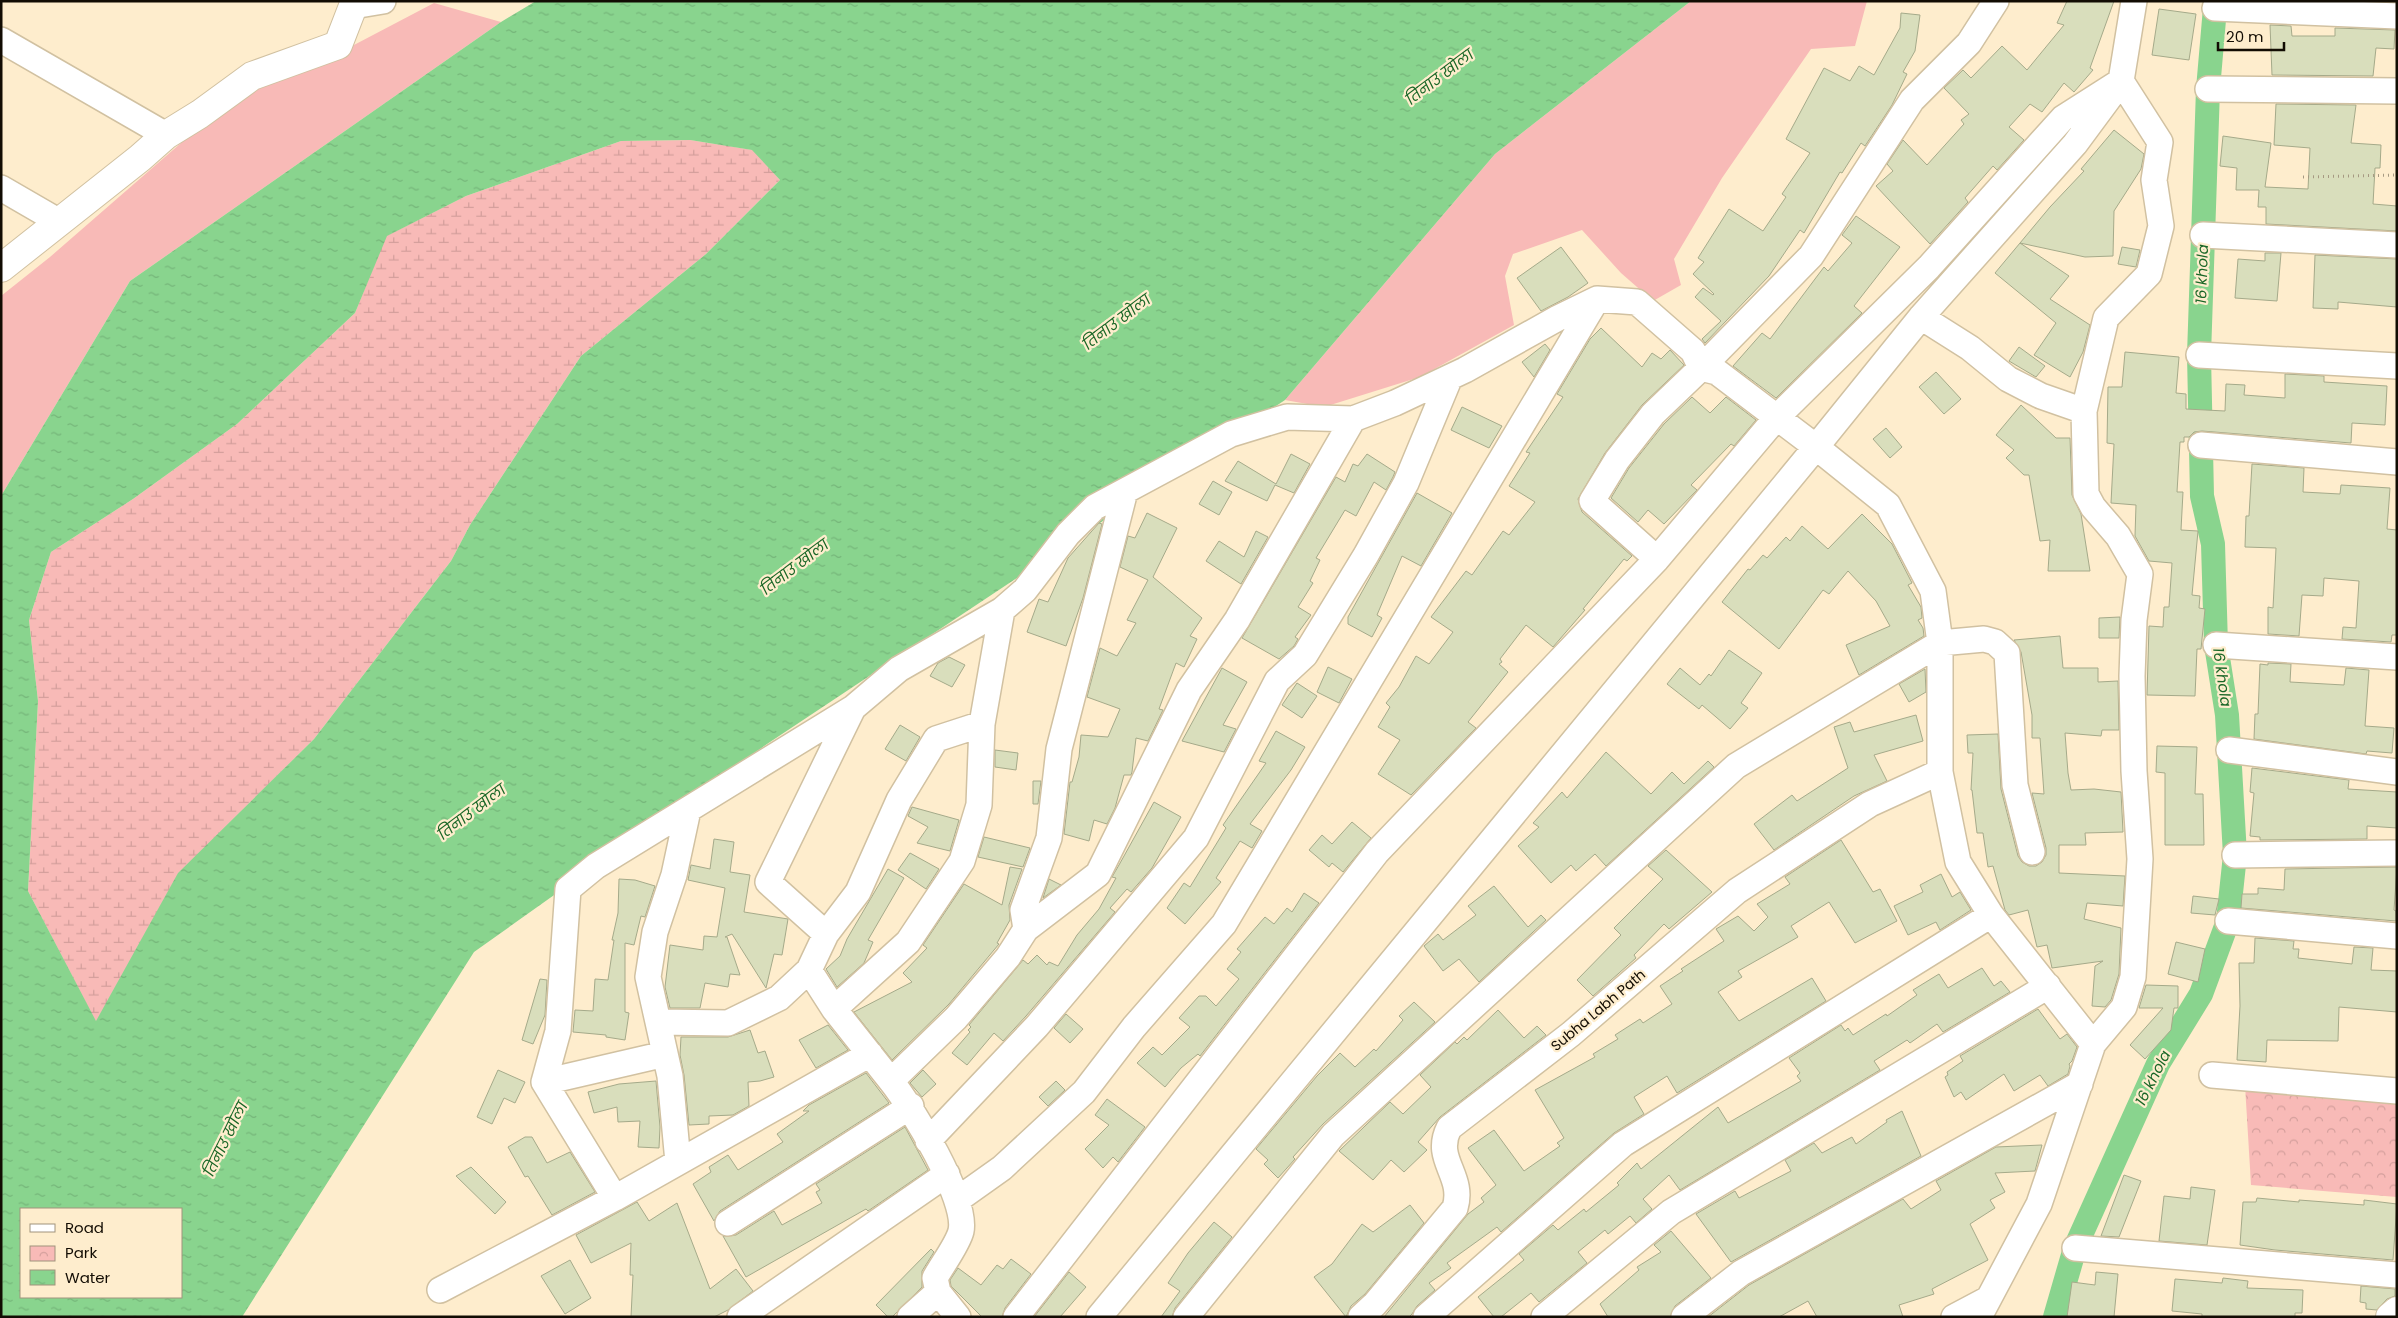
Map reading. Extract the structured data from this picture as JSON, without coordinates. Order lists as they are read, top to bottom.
{
  "streets": {
    "street": ["Subha Labh Path"]
  },
  "water": ["तिनाउ खोला", "16 khola"],
  "legend": ["Road", "Park", "Water"],
  "scale_bar": "20 m"
}
